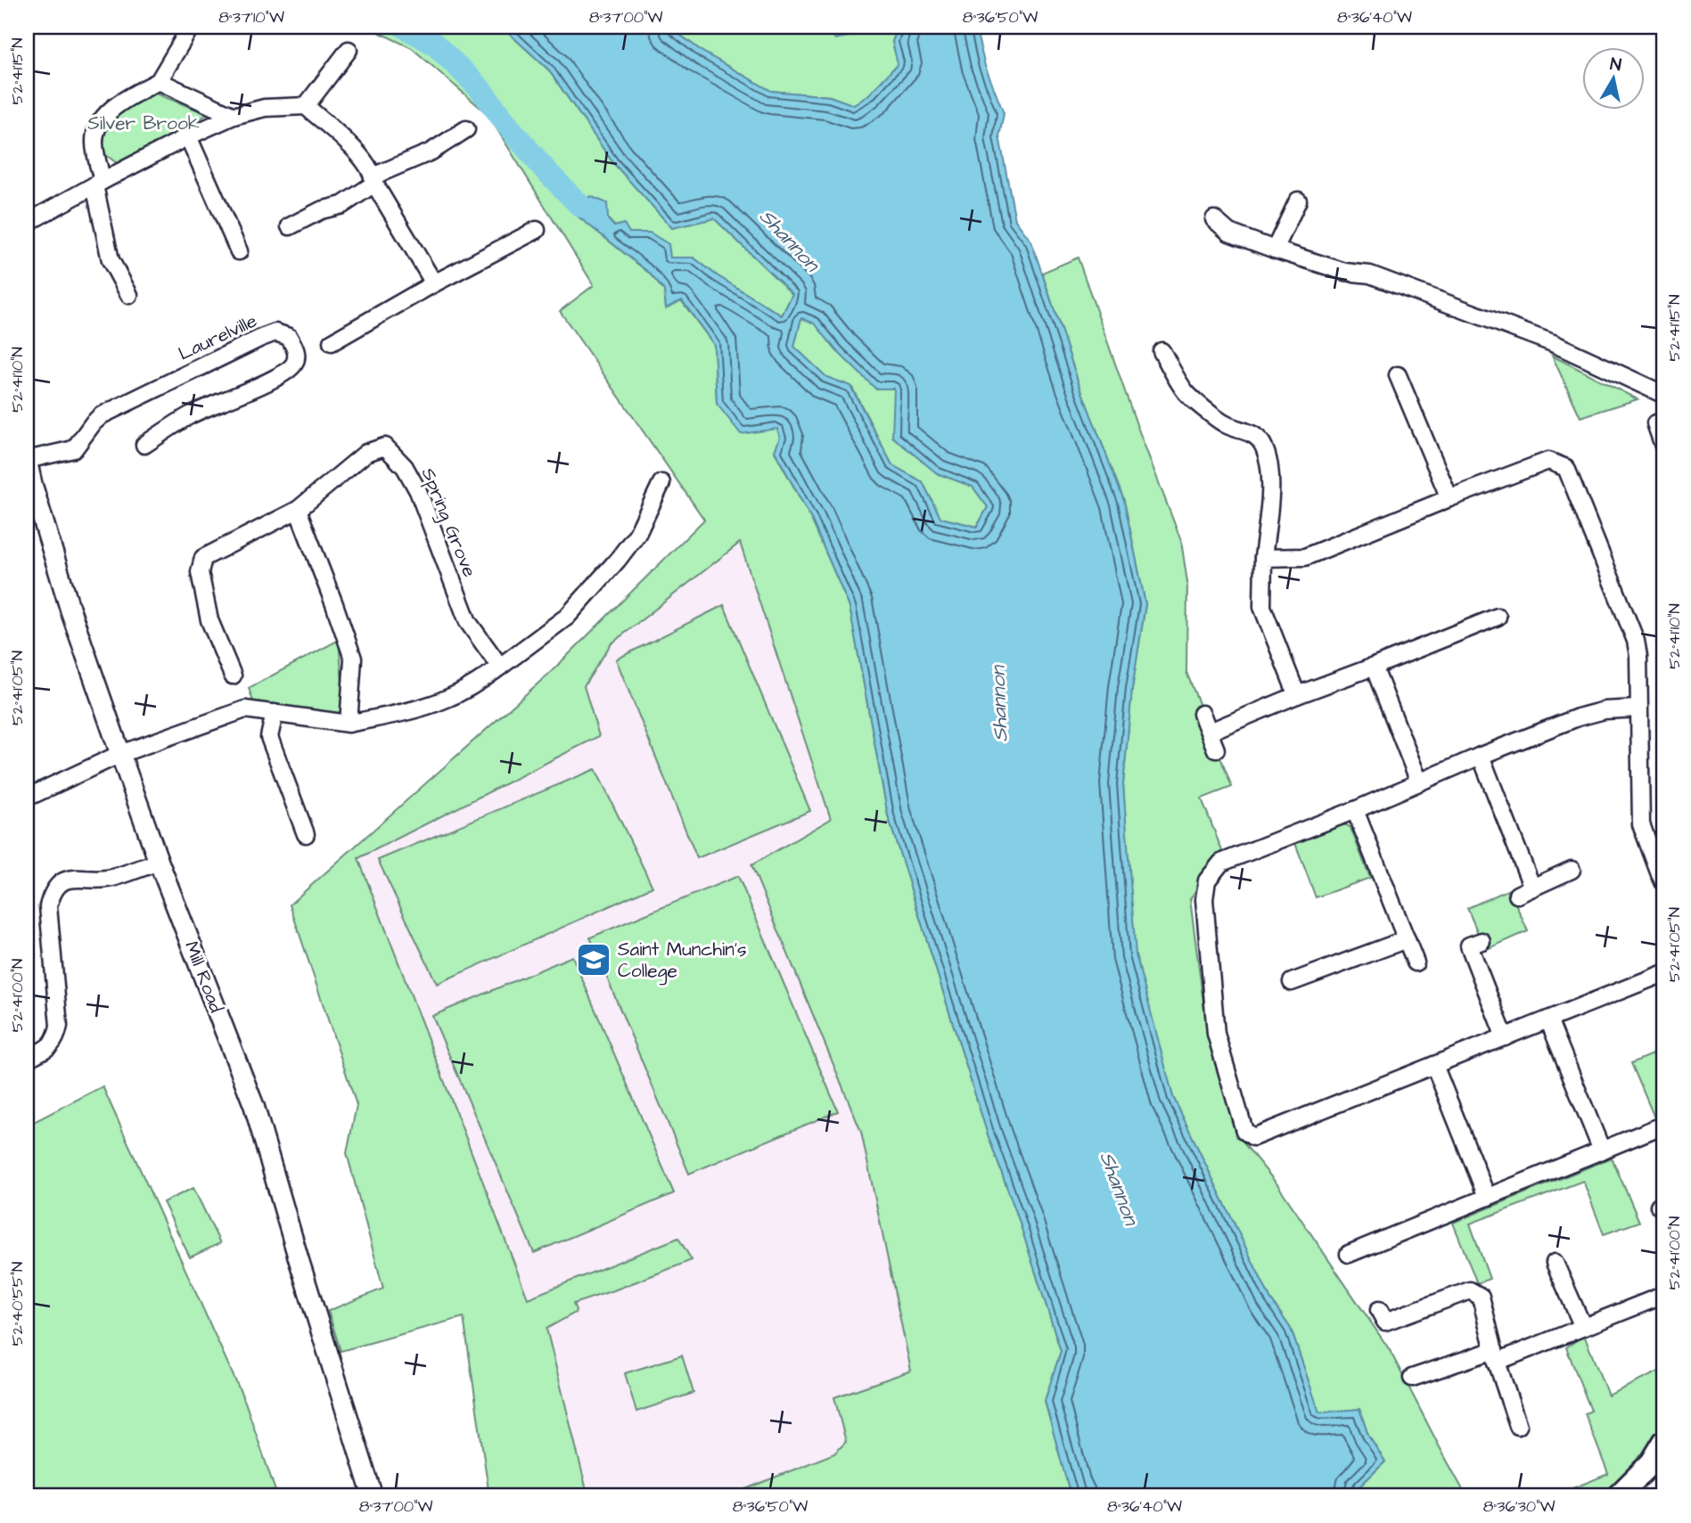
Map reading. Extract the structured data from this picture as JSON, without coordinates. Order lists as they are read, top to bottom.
{
  "streets": {
    "street": ["Laurelville", "Spring Grove", "Mill Road"]
  },
  "crossings": [
    ["Laurelville", "Mill Road"]
  ],
  "water": ["Shannon"],
  "parks": ["Silver Brook"],
  "places": {
    "school or university": ["Saint Munchin's College"]
  },
  "north": "top",
  "coordinates": [
    "8°37'10\"W",
    "8°37'00\"W",
    "8°36'50\"W",
    "8°36'40\"W",
    "52°41'15\"N",
    "52°41'10\"N",
    "52°41'05\"N",
    "52°41'00\"N",
    "52°40'55\"N",
    "8°36'30\"W"
  ]
}
